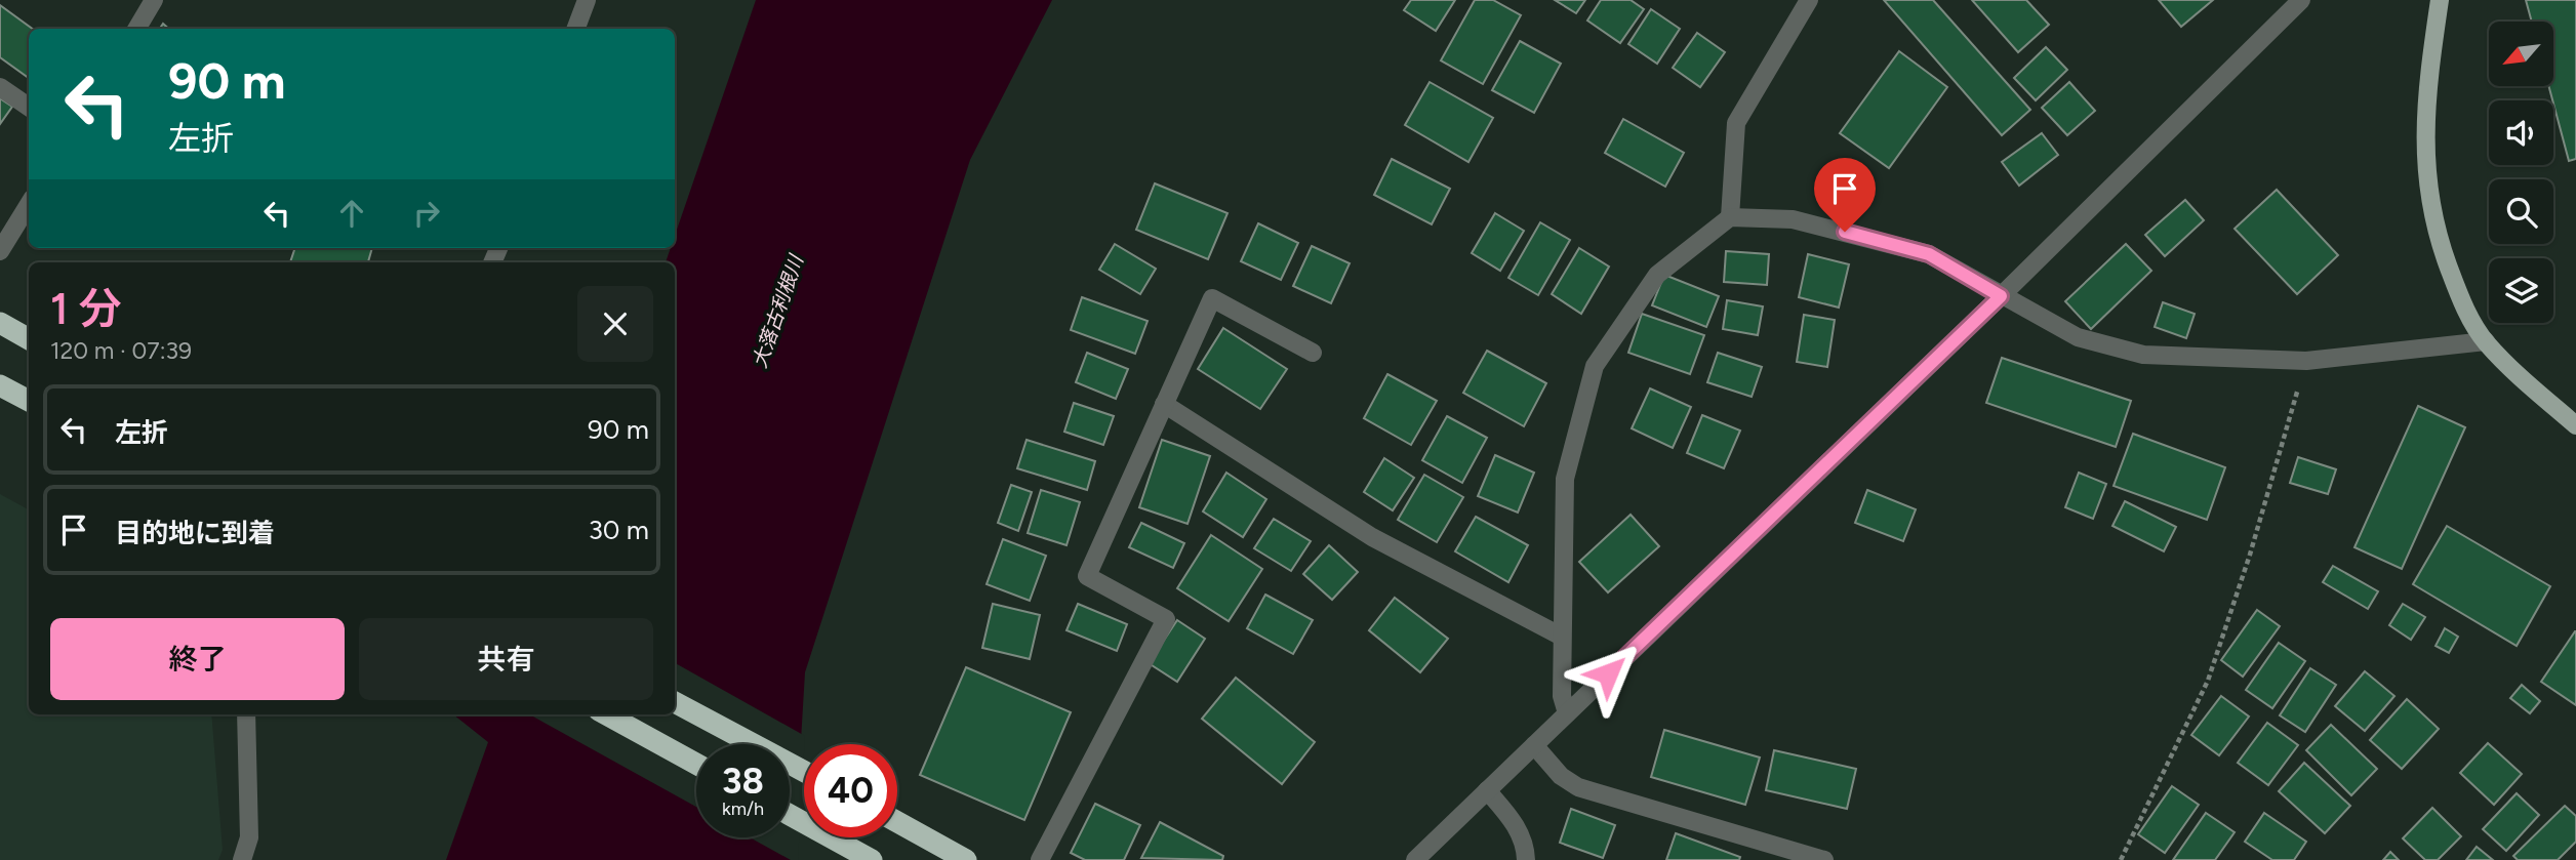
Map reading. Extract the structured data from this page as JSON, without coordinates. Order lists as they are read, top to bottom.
{
  "water": ["大落古利根川"],
  "north": "bottom left",
  "page": {
    "turn": ["90 m", "左折"],
    "heading": ["1 分", "120 m · 07:39"],
    "list": [
      {
        "name": "左折",
        "value": "90 m"
      },
      {
        "name": "目的地に到着",
        "value": "30 m"
      }
    ],
    "buttons": ["終了", "共有"],
    "speed": "38 km/h",
    "limit": "40"
  }
}
